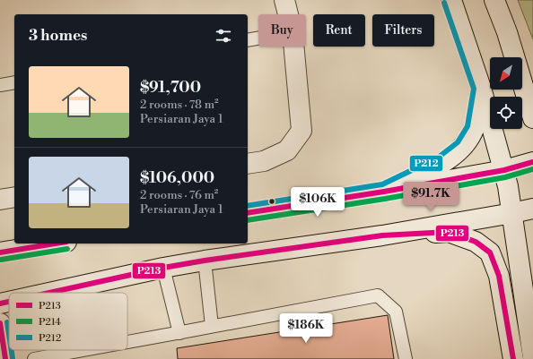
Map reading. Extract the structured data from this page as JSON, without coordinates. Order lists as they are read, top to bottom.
{
  "lines": ["transit line P212", "transit line P213", "transit line P214"],
  "legend": ["P213", "P214", "P212"],
  "north": "bottom left",
  "page": {
    "chip": ["Buy", "Rent", "Filters"],
    "heading": "3 homes",
    "list": [
      {
        "name": "$91,700",
        "note": "2 rooms · 78 m² · Persiaran Jaya 1"
      },
      {
        "name": "$106,000",
        "note": "2 rooms · 76 m² · Persiaran Jaya 1"
      }
    ],
    "price": ["$91.7K", "$106K", "$186K"]
  }
}
